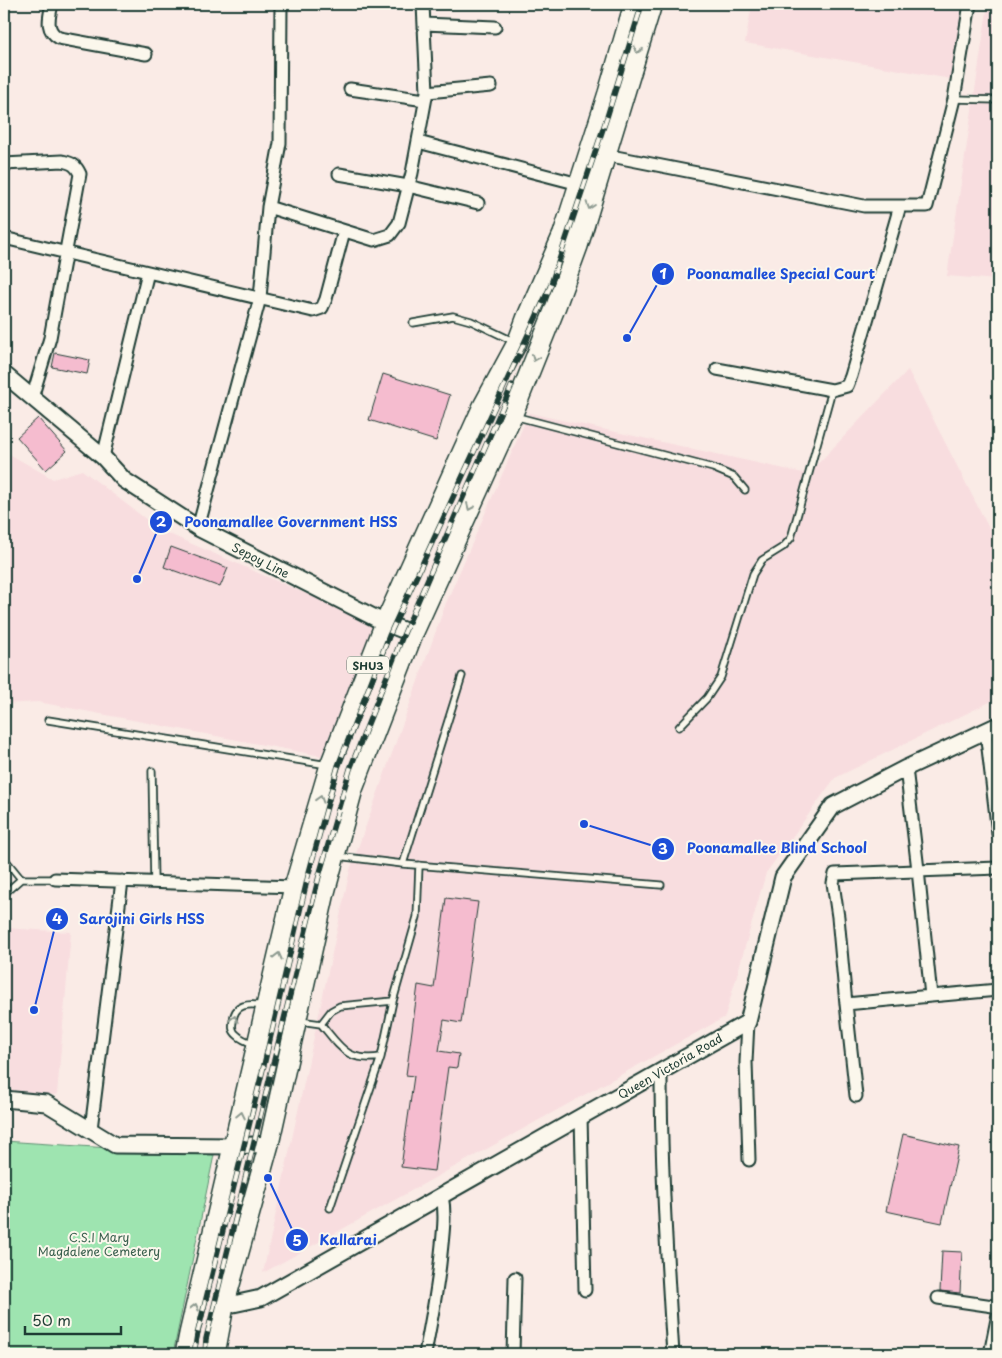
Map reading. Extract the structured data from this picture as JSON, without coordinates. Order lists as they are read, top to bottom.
{
  "streets": {
    "main road": ["SHU3"],
    "street": ["Sepoy Line", "Queen Victoria Road"]
  },
  "crossings": [
    ["Sepoy Line", "SHU3"],
    ["SHU3", "Queen Victoria Road"]
  ],
  "parks": ["C.S.I Mary Magdalene Cemetery"],
  "places": [
    "Poonamallee Special Court",
    "Poonamallee Government HSS",
    "Poonamallee Blind School",
    "Sarojini Girls HSS",
    "Kallarai"
  ],
  "scale_bar": "50 m"
}
